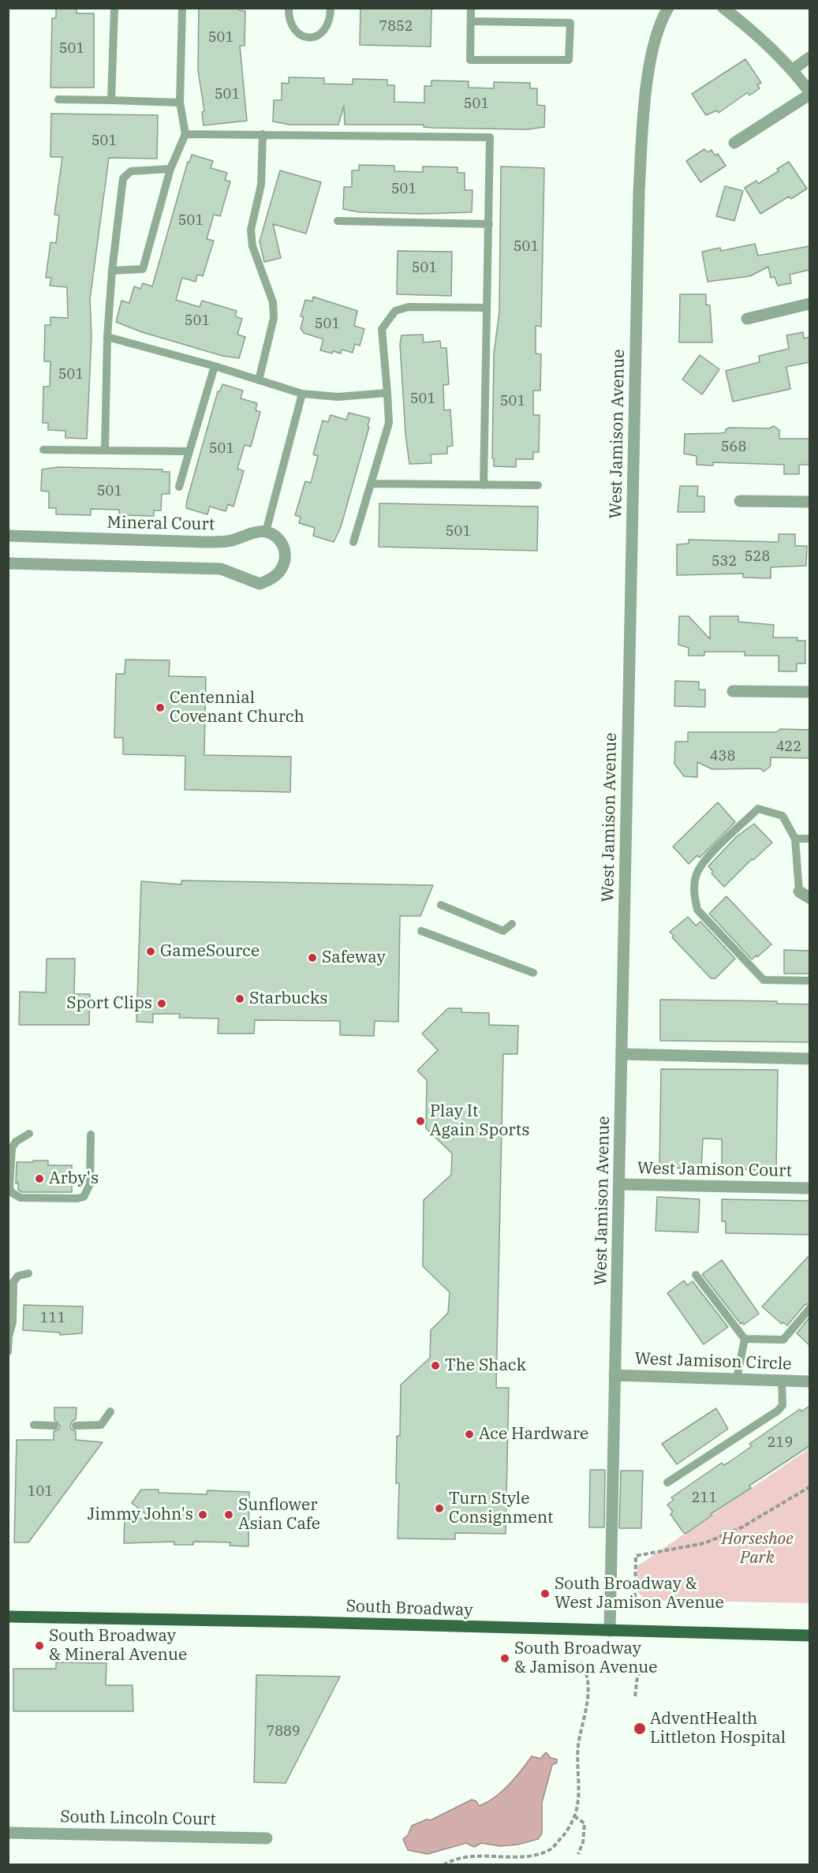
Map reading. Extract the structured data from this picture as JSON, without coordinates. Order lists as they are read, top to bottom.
{
  "streets": {
    "main road": ["South Broadway"],
    "street": [
      "West Jamison Avenue",
      "Mineral Court",
      "West Jamison Court",
      "West Jamison Circle",
      "South Lincoln Court"
    ]
  },
  "crossings": [
    ["West Jamison Avenue", "West Jamison Court"],
    ["West Jamison Avenue", "West Jamison Circle"],
    ["West Jamison Avenue", "South Broadway"]
  ],
  "parks": ["Horseshoe Park"],
  "places": [
    "Centennial Covenant Church",
    "GameSource",
    "Safeway",
    "Starbucks",
    "Sport Clips",
    "Play It Again Sports",
    "Arby's",
    "The Shack",
    "Ace Hardware",
    "Turn Style Consignment",
    "Jimmy John's",
    "Sunflower Asian Cafe",
    "South Broadway & West Jamison Avenue",
    "South Broadway & Mineral Avenue",
    "South Broadway & Jamison Avenue",
    "AdventHealth Littleton Hospital"
  ],
  "house_numbers": [
    "7852",
    "501",
    "501",
    "501",
    "501",
    "501",
    "501",
    "501",
    "501",
    "501",
    "501",
    "501",
    "501",
    "501",
    "501",
    "568",
    "501",
    "501",
    "501",
    "528",
    "532",
    "422",
    "438",
    "111",
    "219",
    "101",
    "211",
    "7889"
  ]
}
